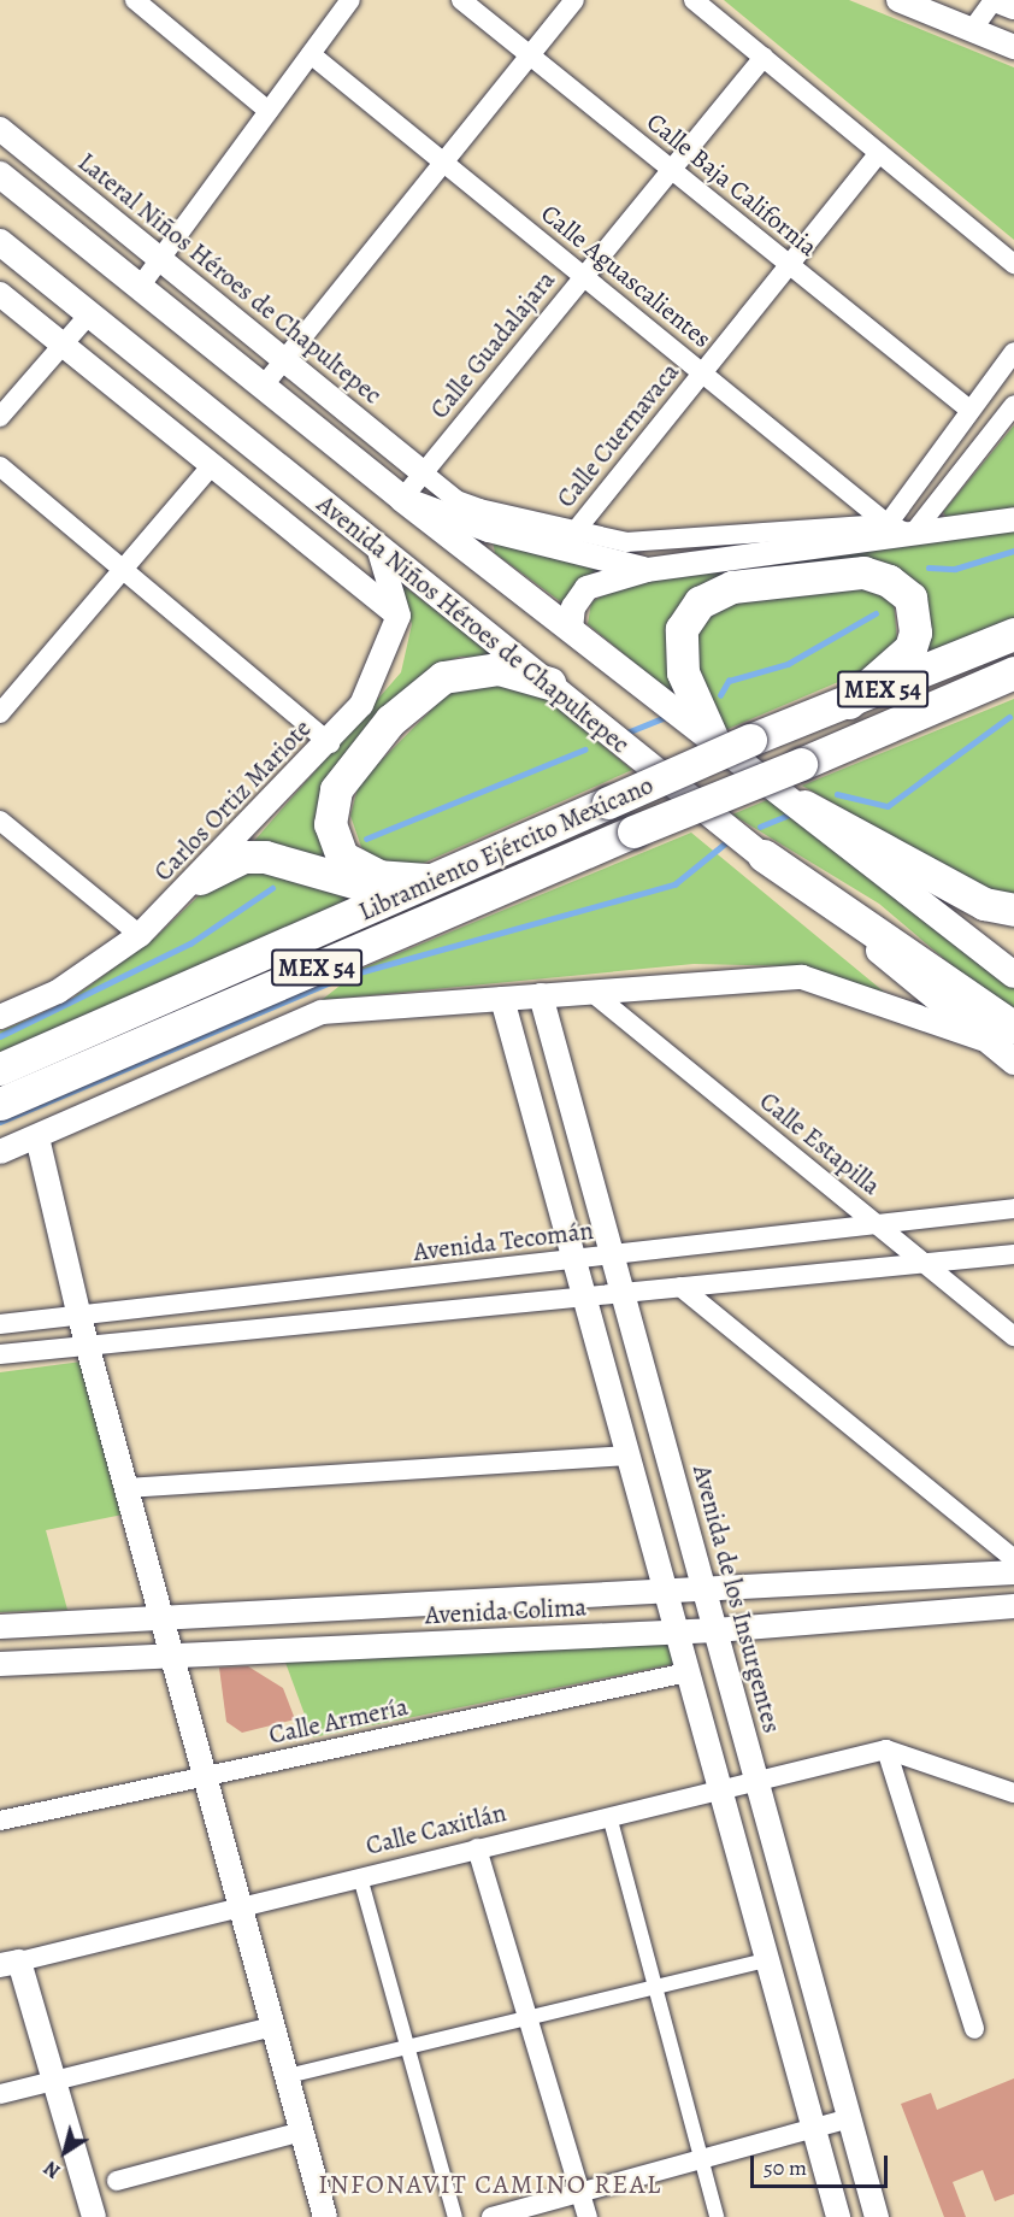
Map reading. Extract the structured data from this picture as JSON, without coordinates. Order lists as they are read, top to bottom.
{
  "streets": {
    "highway": ["MEX 54", "Libramiento Ejército Mexicano"],
    "main road": ["Avenida Niños Héroes de Chapultepec"],
    "street": [
      "Calle Baja California",
      "Calle Aguascalientes",
      "Lateral Niños Héroes de Chapultepec",
      "Calle Guadalajara",
      "Calle Cuernavaca",
      "Carlos Ortiz Mariote",
      "Calle Estapilla",
      "Avenida Tecomán",
      "Avenida de los Insurgentes",
      "Avenida Colima",
      "Calle Armería",
      "Calle Caxitlán"
    ]
  },
  "crossings": [
    ["Calle Baja California", "Calle Guadalajara"],
    ["Calle Baja California", "Calle Cuernavaca"],
    ["Calle Aguascalientes", "Calle Guadalajara"],
    ["Calle Aguascalientes", "Calle Cuernavaca"],
    ["Lateral Niños Héroes de Chapultepec", "Calle Guadalajara"],
    ["Calle Guadalajara", "Avenida Niños Héroes de Chapultepec"],
    ["Calle Estapilla", "Avenida Tecomán"],
    ["Avenida Tecomán", "Avenida de los Insurgentes"],
    ["Avenida de los Insurgentes", "Avenida Colima"],
    ["Avenida de los Insurgentes", "Calle Caxitlán"]
  ],
  "districts": ["INFONAVIT CAMINO REAL"],
  "scale_bar": "50 m",
  "north": "bottom left"
}
